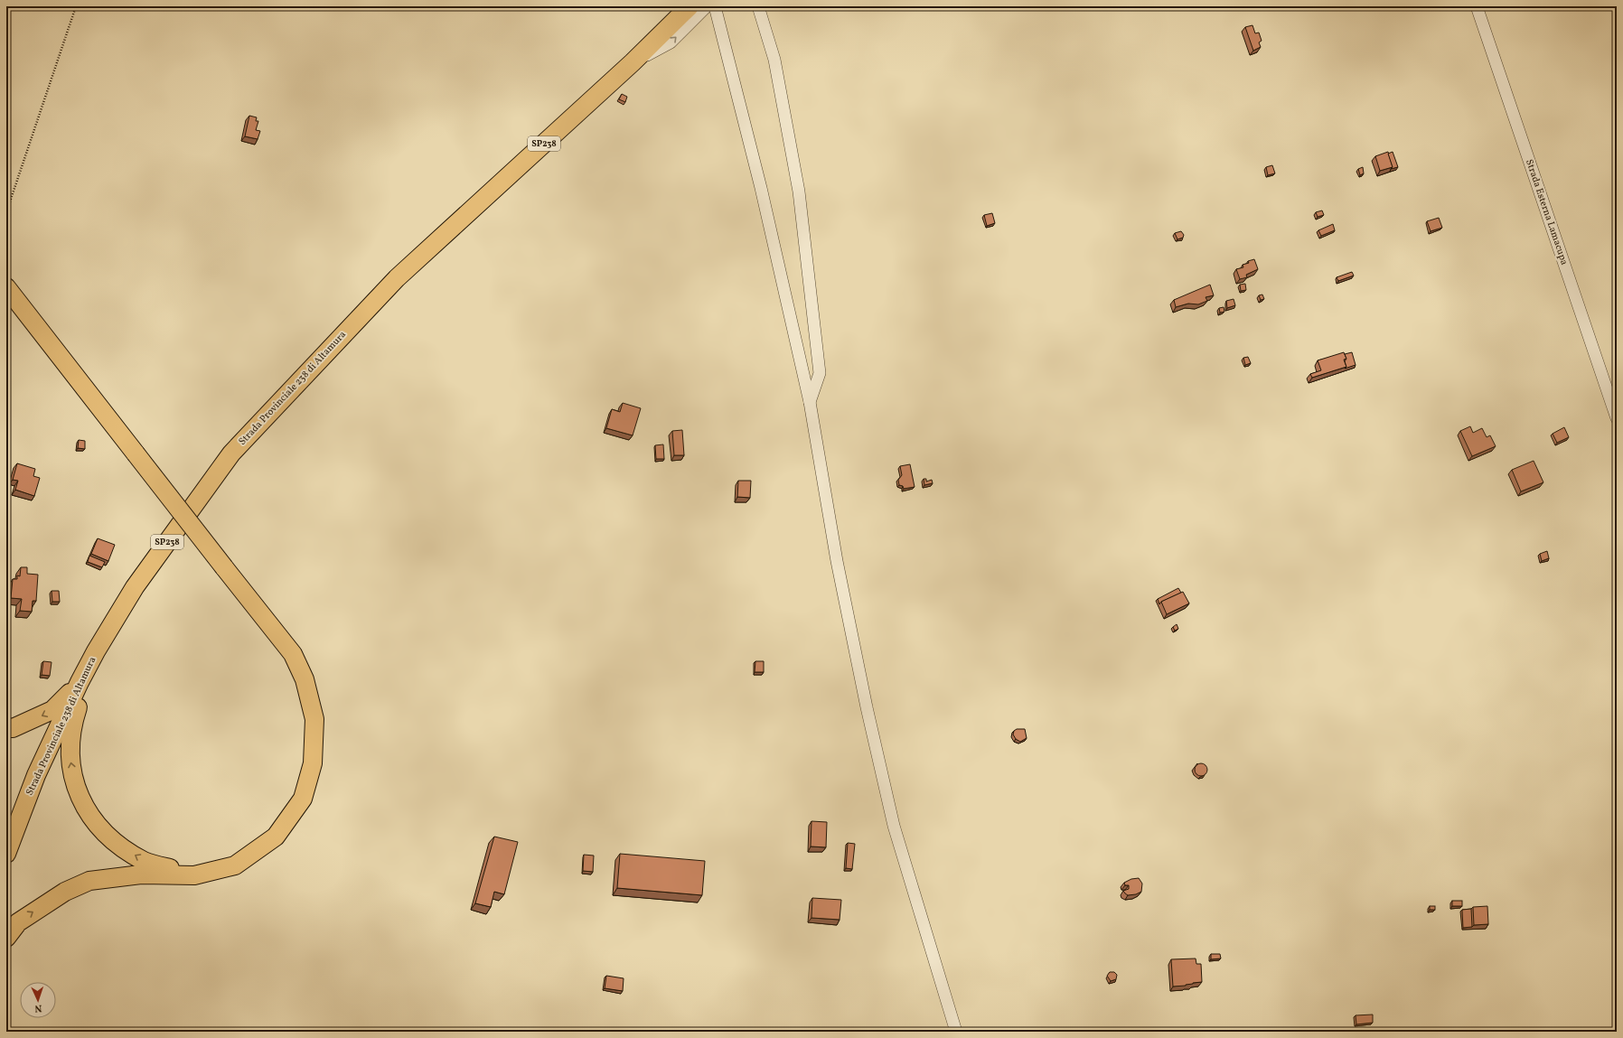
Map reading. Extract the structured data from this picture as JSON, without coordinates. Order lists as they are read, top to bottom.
{
  "streets": {
    "main road": ["SP238", "Strada Provinciale 238 di Altamura"],
    "street": ["Strada Esterna Lamacupa"]
  },
  "north": "bottom"
}
